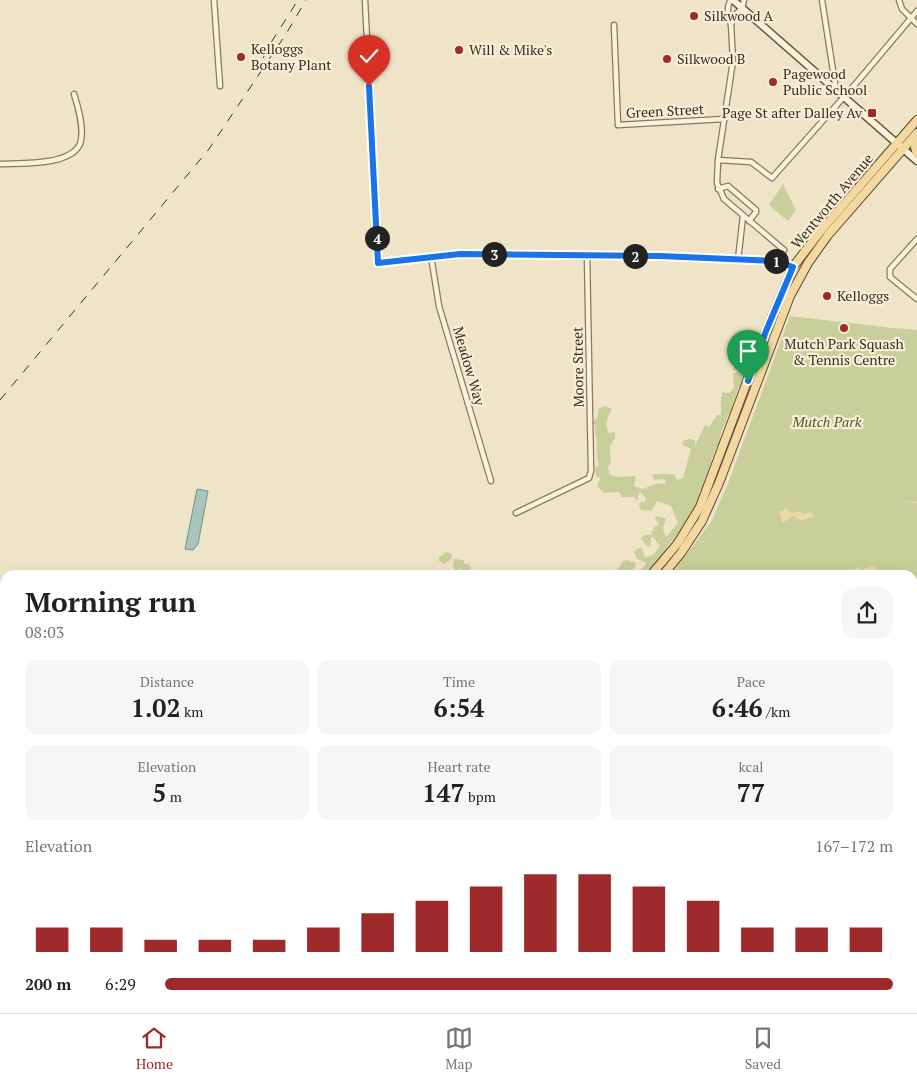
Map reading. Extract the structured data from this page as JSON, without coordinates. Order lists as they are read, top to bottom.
{
  "streets": {
    "main road": ["Wentworth Avenue"],
    "street": ["Green Street", "Meadow Way", "Moore Street"]
  },
  "parks": ["Mutch Park"],
  "places": {
    "other": [
      "Silkwood A",
      "Will & Mike's",
      "Kelloggs Botany Plant",
      "Silkwood B",
      "Pagewood Public School",
      "Kelloggs",
      "Mutch Park Squash & Tennis Centre"
    ],
    "transit": ["Page St after Dalley Av"]
  },
  "page": {
    "pins": [
      "4",
      "3",
      "2",
      "1"
    ],
    "heading": ["Morning run", "08:03"],
    "stats": [
      ["Distance", "1.02 km"],
      ["Time", "6:54"],
      ["Pace", "6:46 /km"],
      ["Elevation", "5 m"],
      ["Heart rate", "147 bpm"],
      ["kcal", "77"]
    ],
    "chart": ["Elevation", "167–172 m"],
    "list": [
      {
        "name": "200 m",
        "note": "6:29"
      }
    ],
    "tabs": ["Home", "Map", "Saved"]
  }
}
